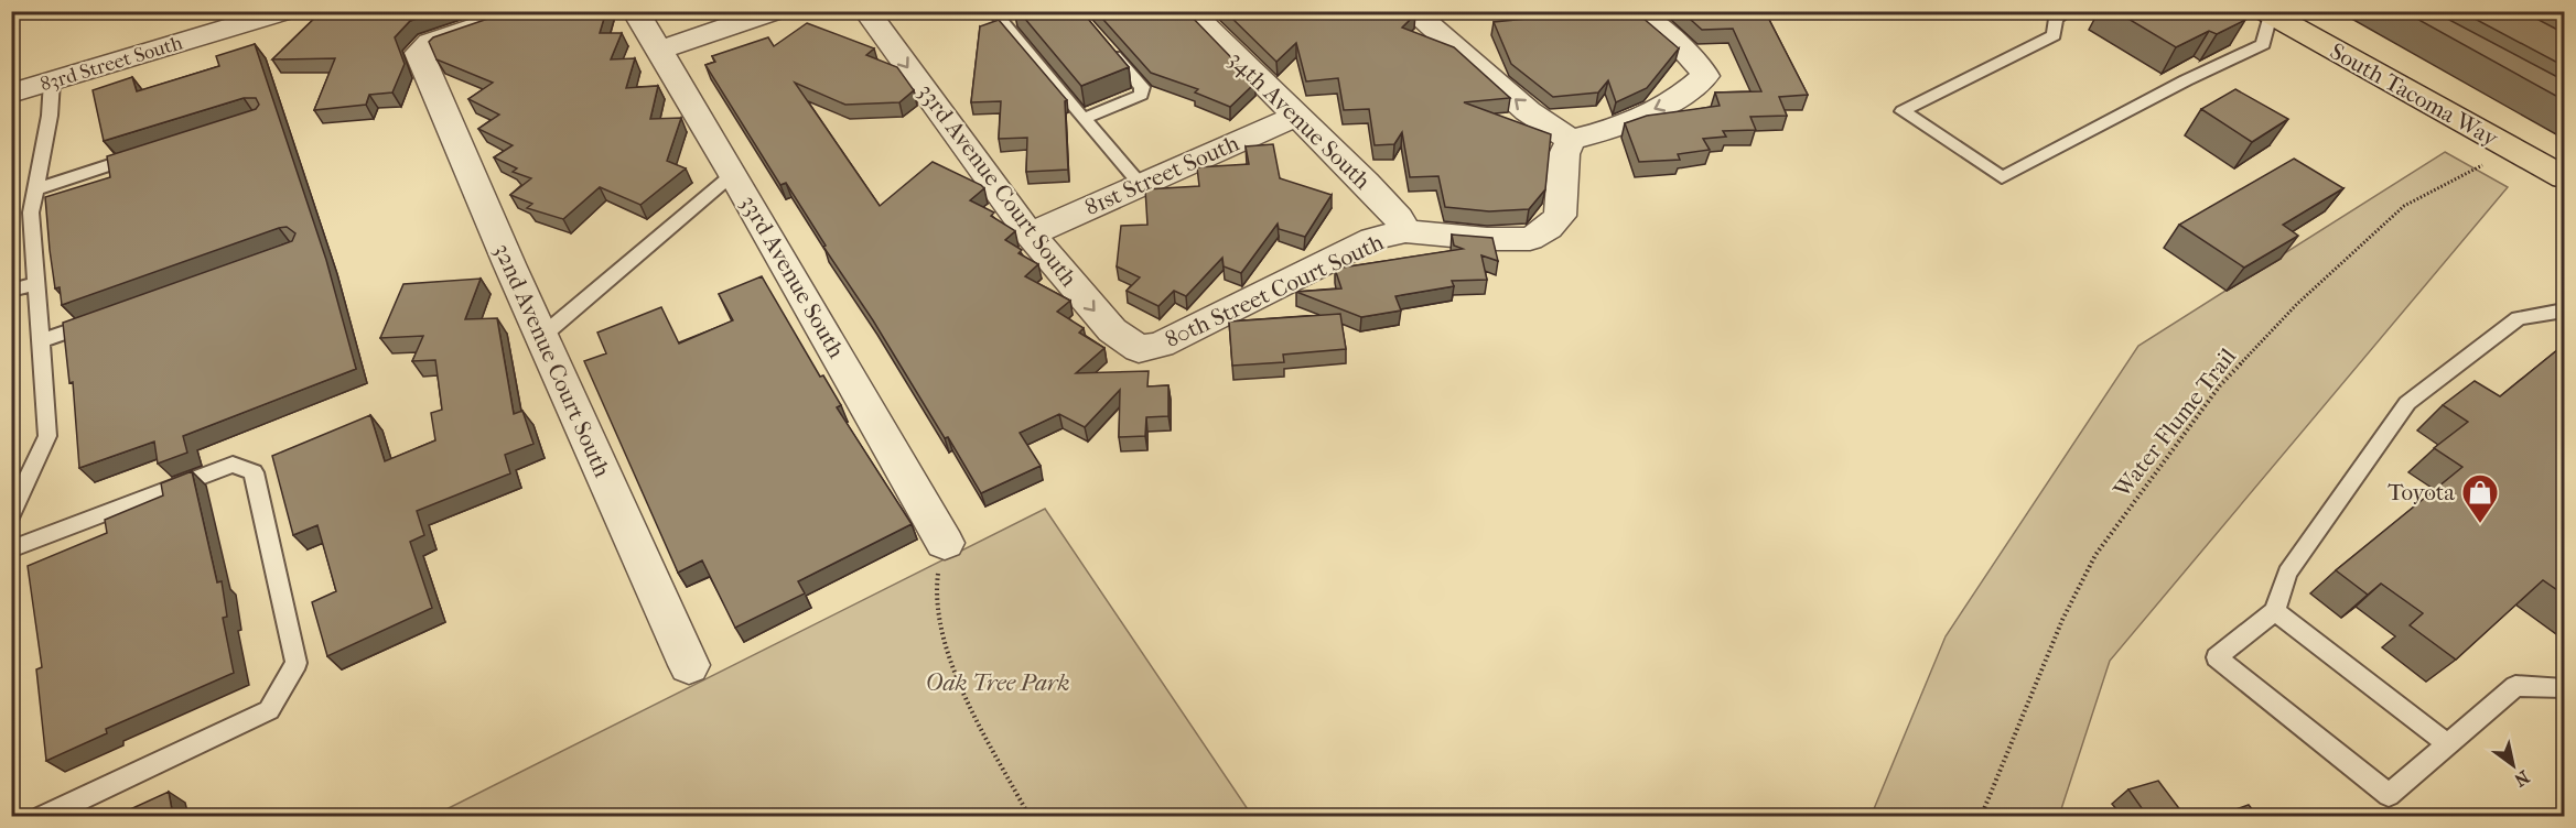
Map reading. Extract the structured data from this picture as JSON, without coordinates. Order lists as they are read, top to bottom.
{
  "streets": {
    "main road": ["South Tacoma Way"],
    "street": [
      "83rd Street South",
      "34th Avenue South",
      "81st Street South",
      "33rd Avenue Court South",
      "33rd Avenue South",
      "80th Street Court South",
      "32nd Avenue Court South"
    ],
    "path": ["Water Flume Trail"]
  },
  "crossings": [
    ["South Tacoma Way", "Water Flume Trail"],
    ["34th Avenue South", "81st Street South"],
    ["34th Avenue South", "80th Street Court South"],
    ["81st Street South", "33rd Avenue Court South"],
    ["33rd Avenue Court South", "80th Street Court South"]
  ],
  "one_way": ["33rd Avenue Court South"],
  "parks": ["Oak Tree Park"],
  "places": {
    "shop": ["Toyota"]
  },
  "north": "bottom right"
}
